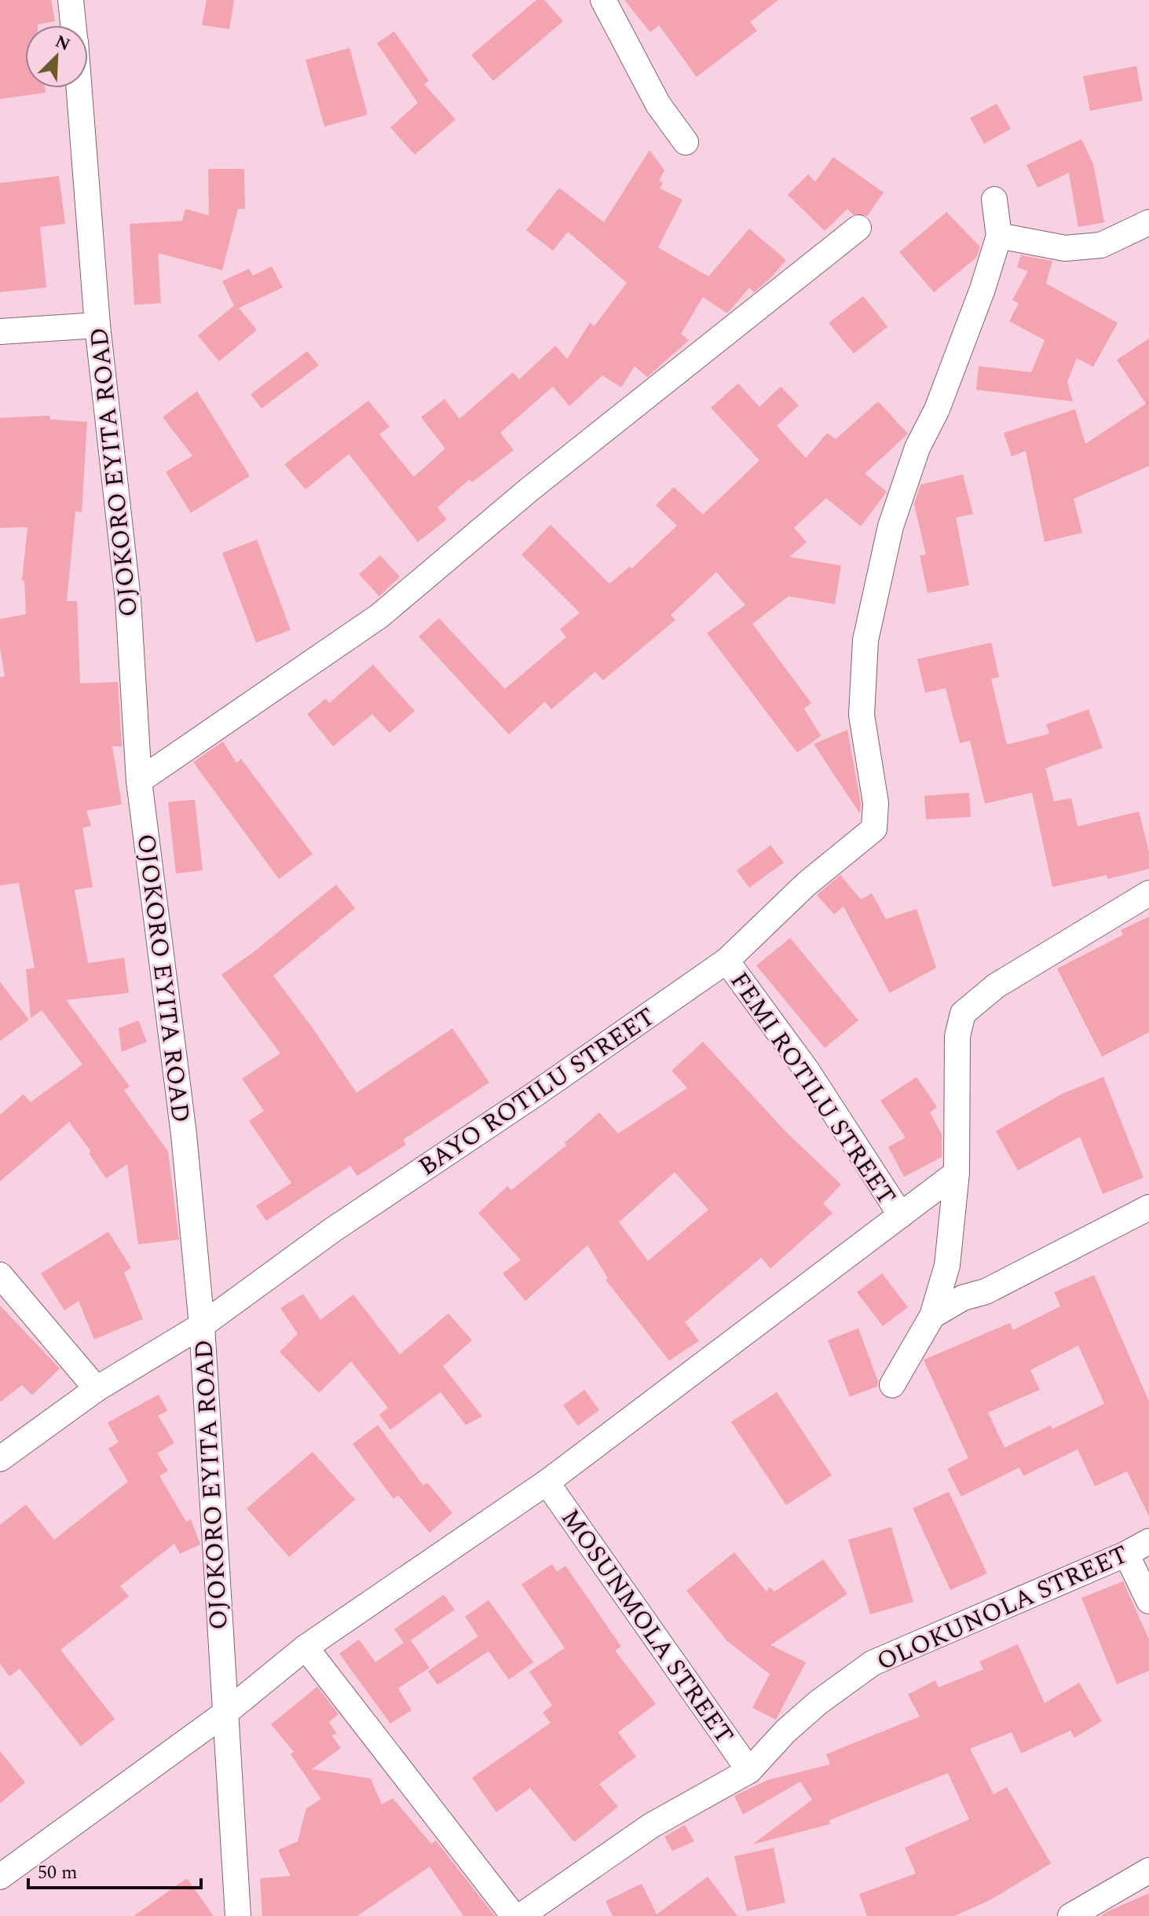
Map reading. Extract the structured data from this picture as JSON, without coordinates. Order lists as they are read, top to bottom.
{
  "streets": {
    "street": [
      "OJOKORO EYITA ROAD",
      "FEMI ROTILU STREET",
      "BAYO ROTILU STREET",
      "OLOKUNOLA STREET",
      "MOSUNMOLA STREET"
    ]
  },
  "crossings": [
    ["OJOKORO EYITA ROAD", "BAYO ROTILU STREET"],
    ["FEMI ROTILU STREET", "BAYO ROTILU STREET"],
    ["OLOKUNOLA STREET", "MOSUNMOLA STREET"]
  ],
  "scale_bar": "50 m",
  "north": "top right"
}
